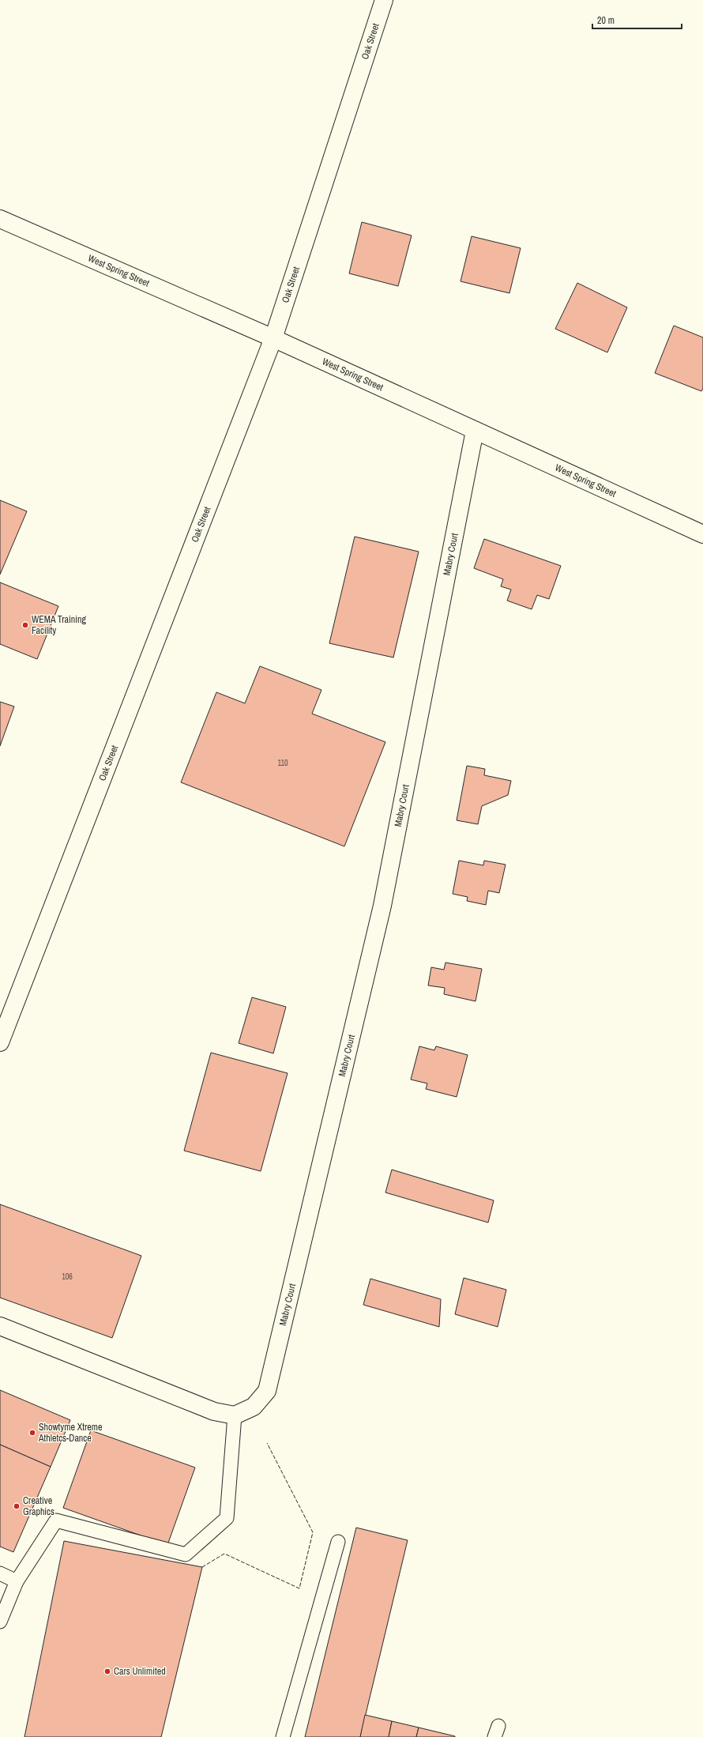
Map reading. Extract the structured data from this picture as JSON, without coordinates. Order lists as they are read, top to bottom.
{
  "streets": {
    "street": ["Oak Street", "West Spring Street", "Mabry Court"]
  },
  "crossings": [
    ["Oak Street", "West Spring Street"],
    ["West Spring Street", "Mabry Court"]
  ],
  "places": [
    "WEMA Training Facility",
    "Showtyme Xtreme Athletcs-Dance",
    "Creative Graphics",
    "Cars Unlimited"
  ],
  "house_numbers": ["110", "106"],
  "scale_bar": "20 m"
}
